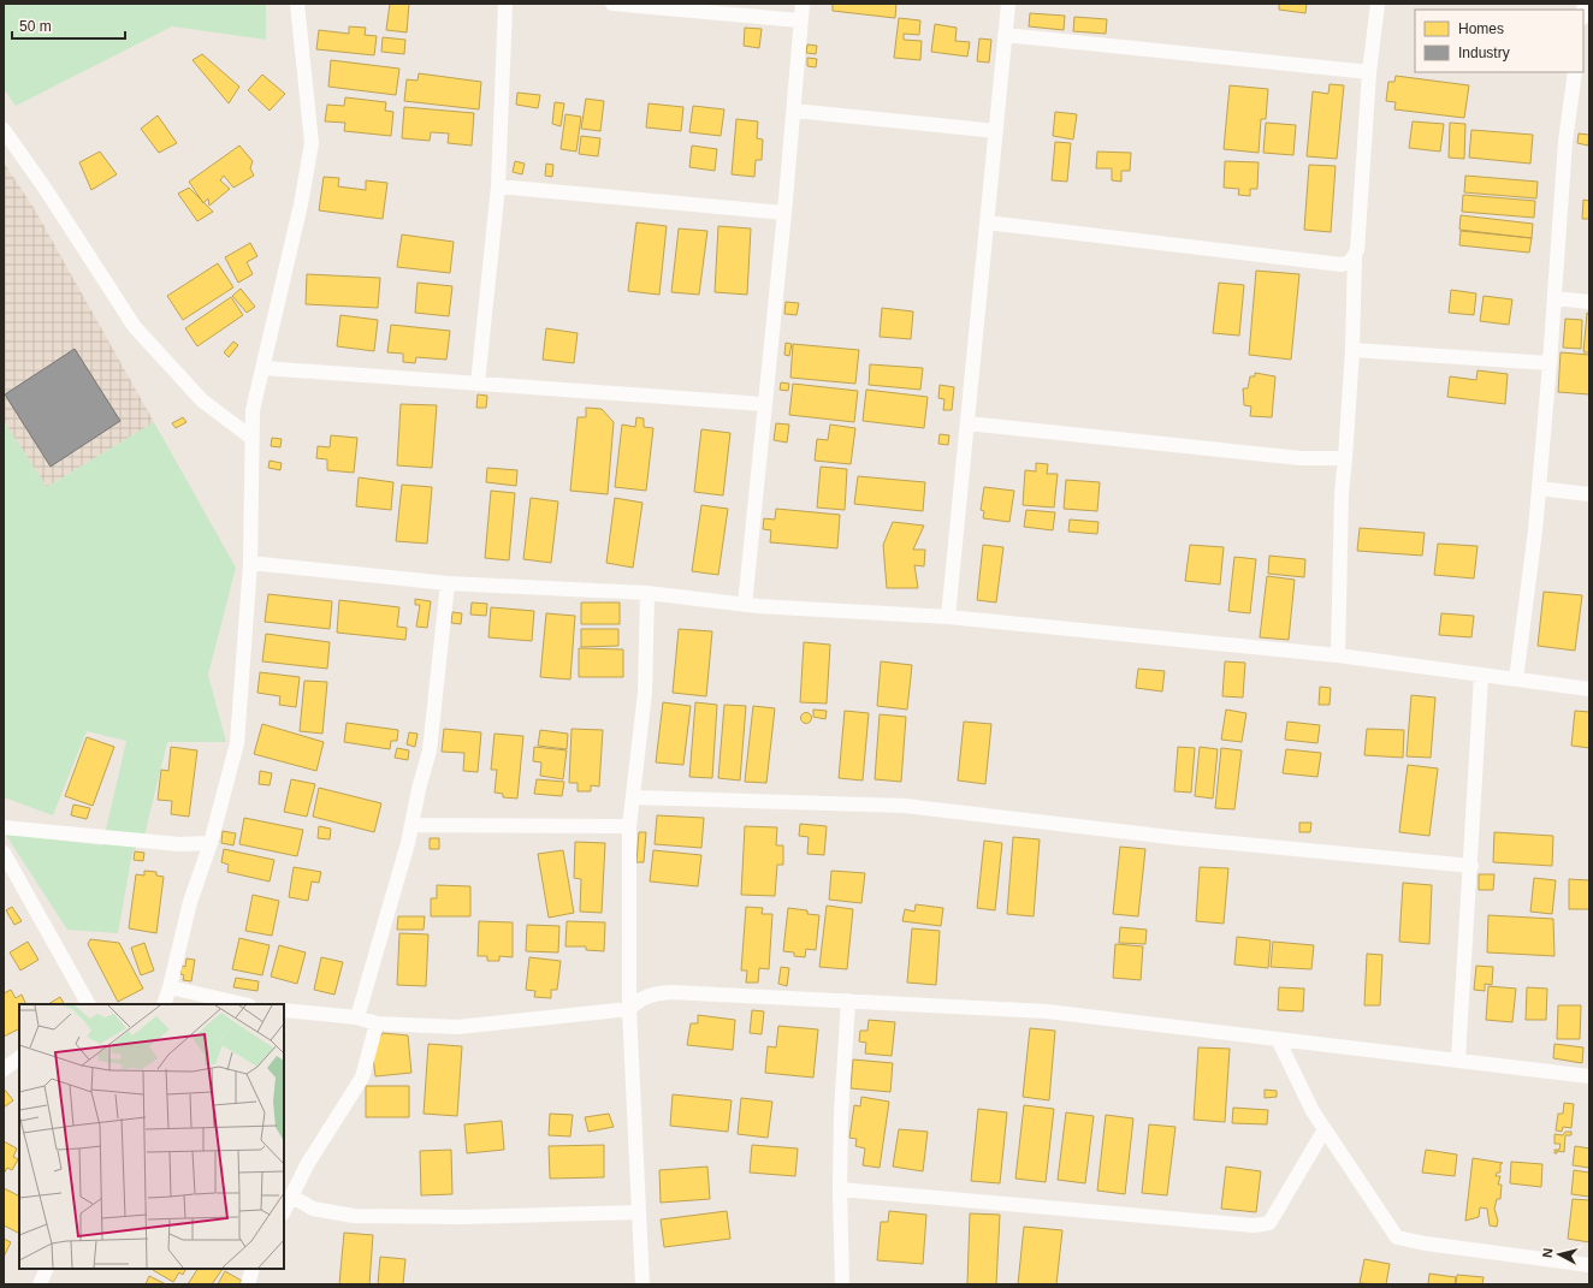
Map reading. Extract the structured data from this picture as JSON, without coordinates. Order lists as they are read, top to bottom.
{
  "legend": ["Homes", "Industry"],
  "scale_bar": "50 m",
  "north": "left"
}
